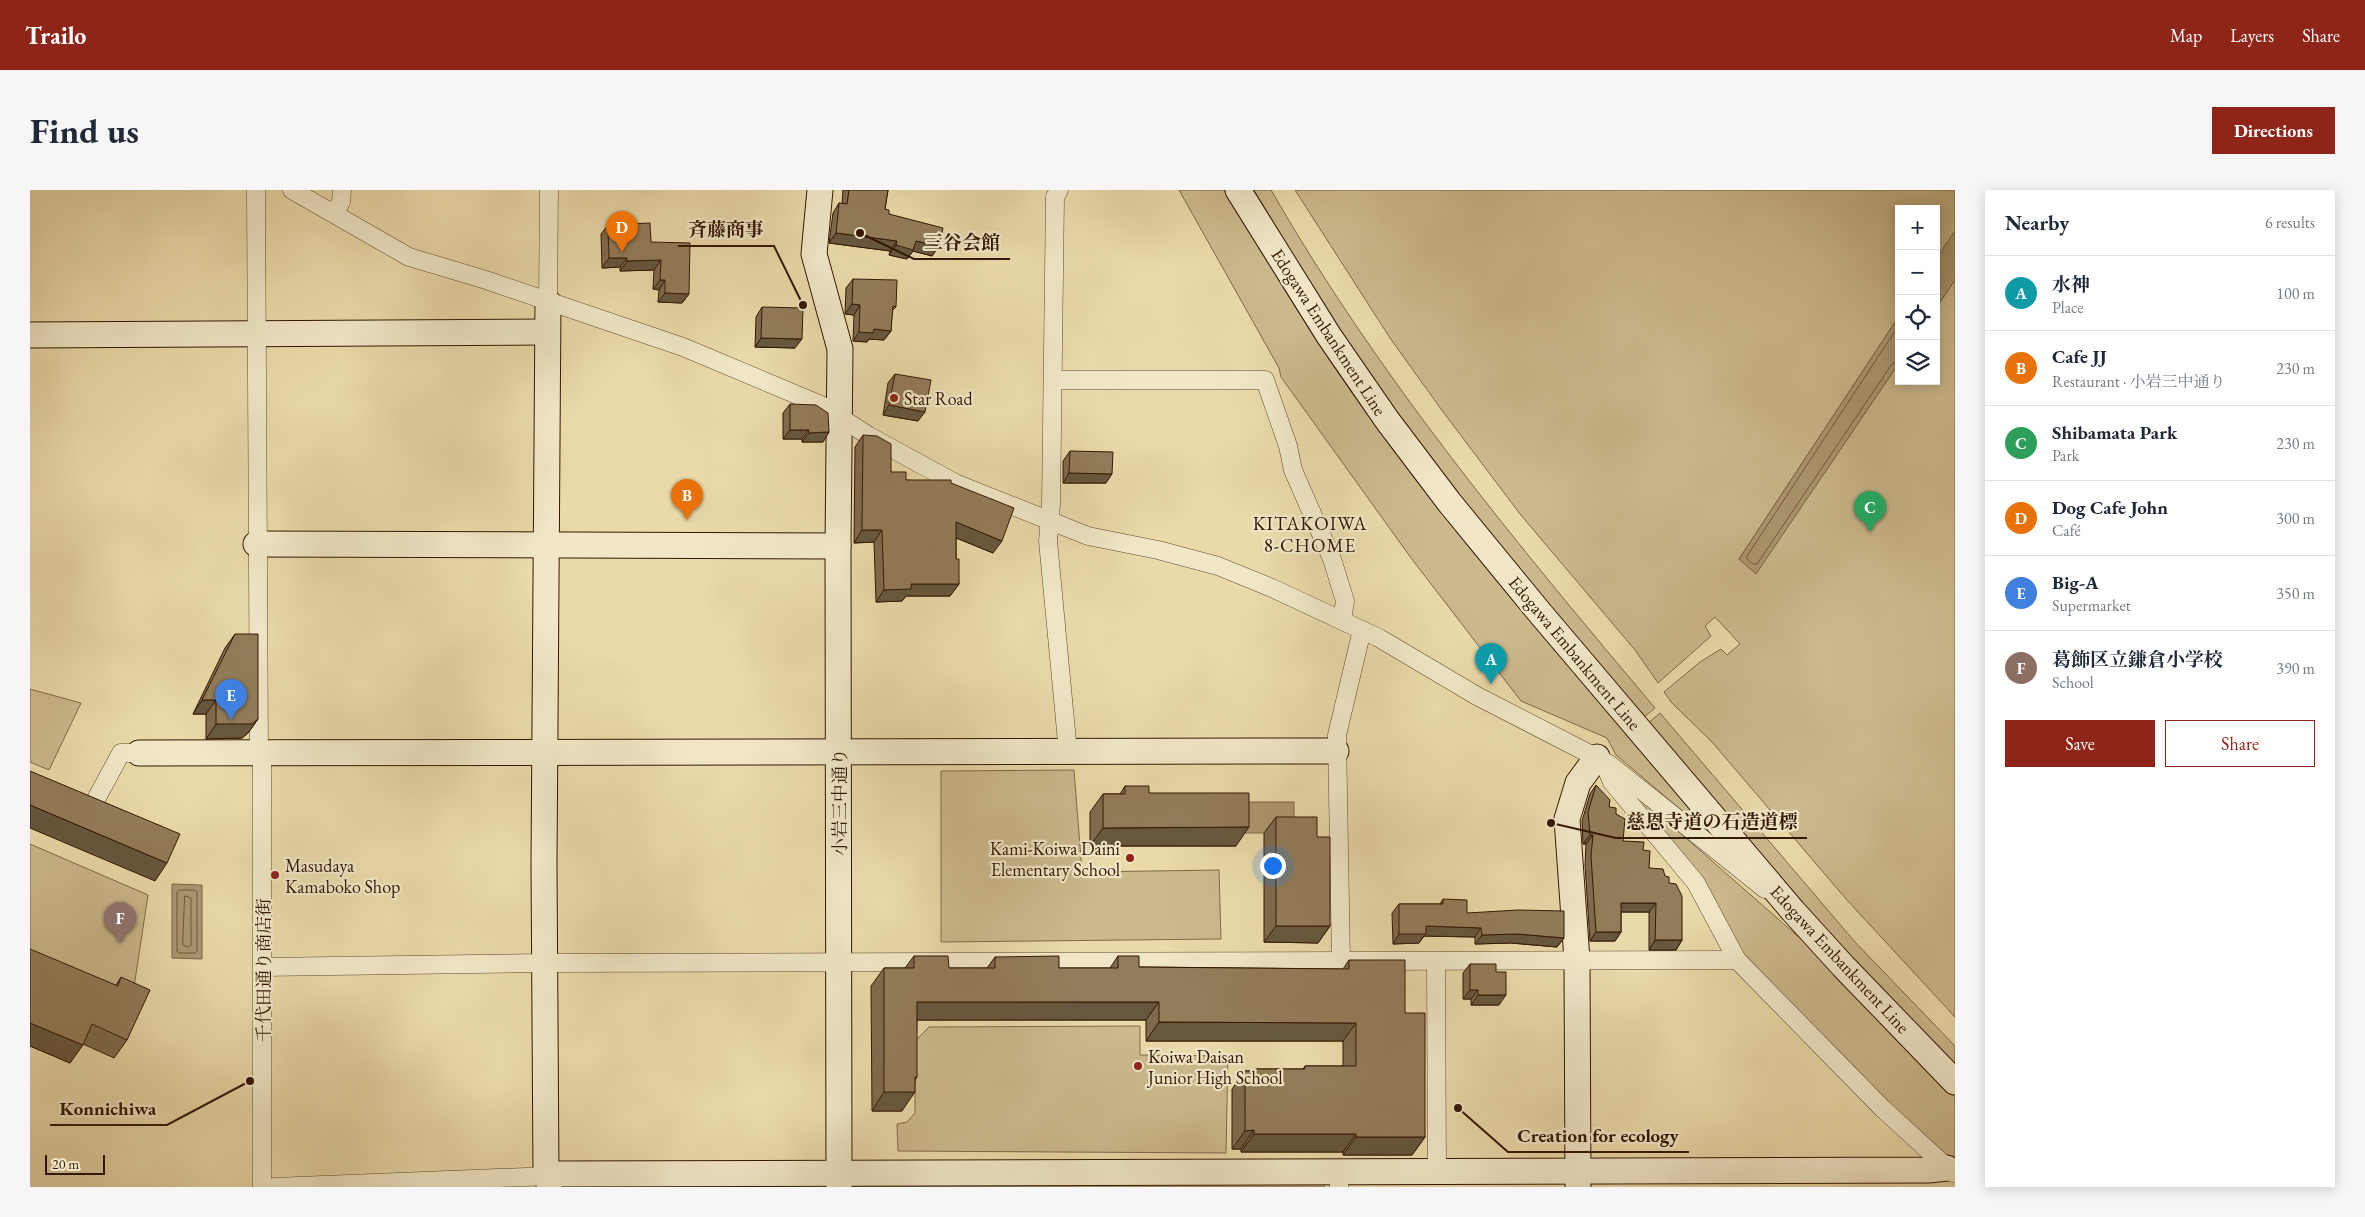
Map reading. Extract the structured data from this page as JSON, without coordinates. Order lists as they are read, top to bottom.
{
  "streets": {
    "street": ["Edogawa Embankment Line", "小岩三中通り", "千代田通り商店街"]
  },
  "districts": ["KITAKOIWA 8-CHOME"],
  "places": [
    "三谷会館",
    "斉藤商事",
    "Star Road",
    "慈恩寺道の石造道標",
    "Kami-Koiwa Daini Elementary School",
    "Masudaya Kamaboko Shop",
    "Koiwa Daisan Junior High School",
    "Konnichiwa",
    "Creation for ecology"
  ],
  "scale_bar": "20 m",
  "page": {
    "header": "Trailo",
    "nav": ["Map", "Layers", "Share"],
    "buttons": [
      "Directions",
      ["Save", "Share"]
    ],
    "title": "Find us",
    "heading": ["Nearby", "6 results"],
    "map_buttons": ["+", "−"],
    "pins": [
      "D",
      "B",
      "C",
      "A",
      "E",
      "F"
    ],
    "list": [
      {
        "mark": "A",
        "name": "水神",
        "note": "Place",
        "value": "100 m"
      },
      {
        "mark": "B",
        "name": "Cafe JJ",
        "note": "Restaurant · 小岩三中通り",
        "value": "230 m"
      },
      {
        "mark": "C",
        "name": "Shibamata Park",
        "note": "Park",
        "value": "230 m"
      },
      {
        "mark": "D",
        "name": "Dog Cafe John",
        "note": "Café",
        "value": "300 m"
      },
      {
        "mark": "E",
        "name": "Big-A",
        "note": "Supermarket",
        "value": "350 m"
      },
      {
        "mark": "F",
        "name": "葛飾区立鎌倉小学校",
        "note": "School",
        "value": "390 m"
      }
    ],
    "scale": "20 m"
  }
}
